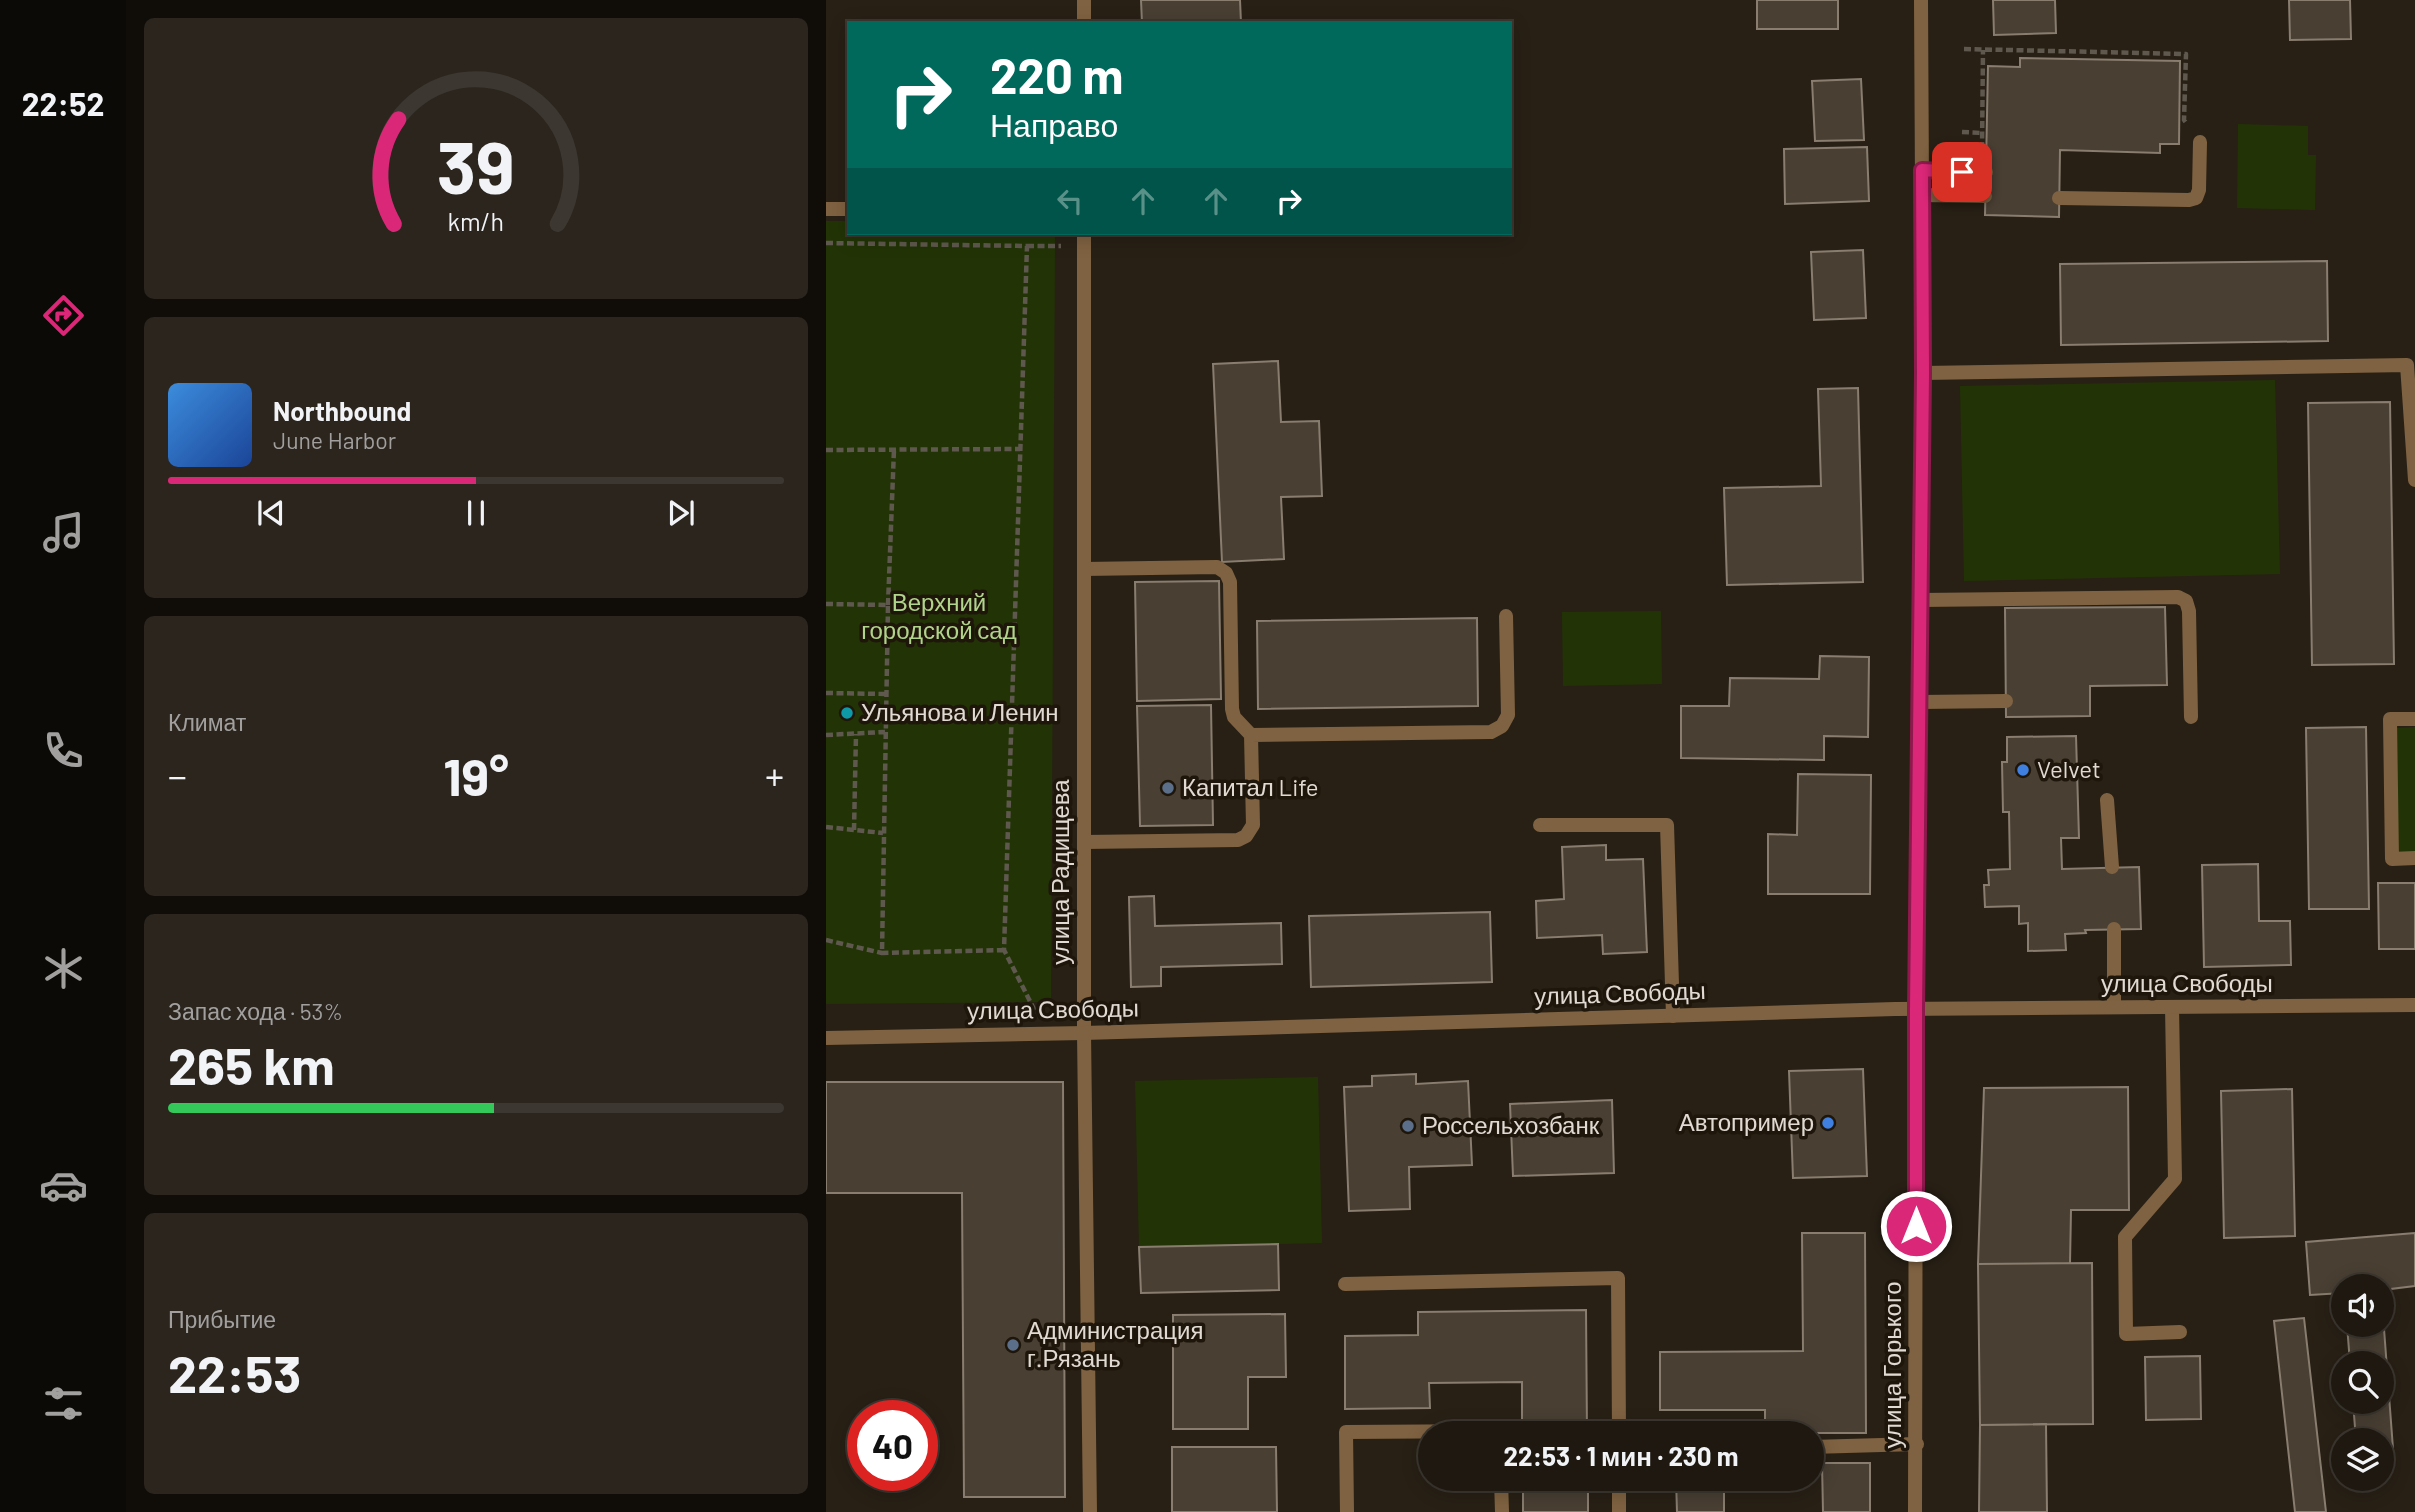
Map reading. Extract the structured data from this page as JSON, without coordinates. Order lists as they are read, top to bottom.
{
  "streets": {
    "street": ["улица Радищева", "улица Свободы", "улица Горького"]
  },
  "crossings": [
    ["улица Радищева", "улица Свободы"],
    ["улица Свободы", "улица Горького"]
  ],
  "parks": ["Верхний городской сад"],
  "places": [
    "Ульянова и Ленин",
    "Velvet",
    "Капитал Life",
    "Автопример",
    "Россельхозбанк",
    "Администрация г.Рязань"
  ],
  "page": {
    "tabs": "22:52",
    "turn": ["220 m", "Направо"],
    "song": ["Northbound", "June Harbor"],
    "tile": [
      "Климат",
      ["Запас хода · 53%", "265 km"],
      ["Прибытие", "22:53"]
    ],
    "heat": ["−", "19°", "+"],
    "limit": "40",
    "trip": "22:53 · 1 мин · 230 m",
    "gauge": ["39", "km/h"]
  }
}
